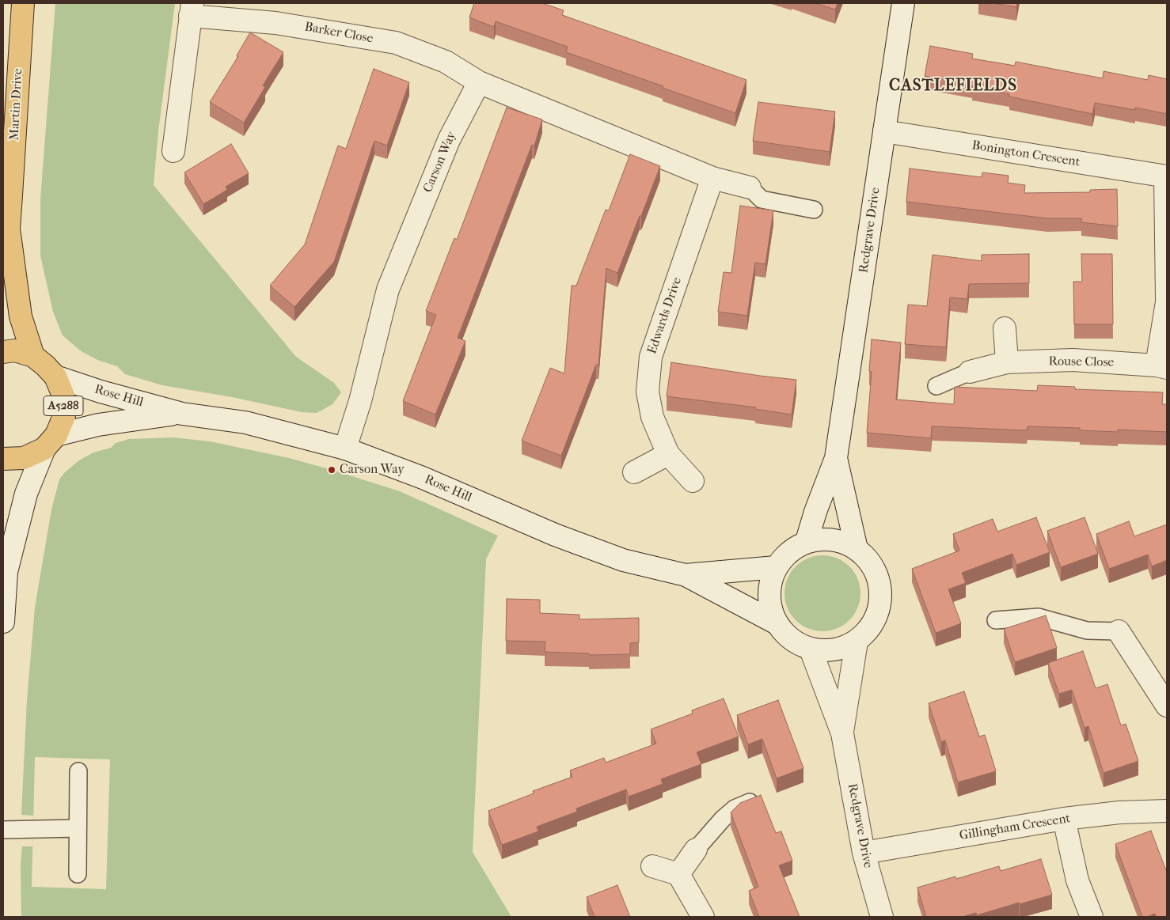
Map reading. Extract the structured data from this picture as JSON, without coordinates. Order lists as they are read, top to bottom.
{
  "streets": {
    "main road": ["Martin Drive", "A5288"],
    "street": [
      "Barker Close",
      "Bonington Crescent",
      "Carson Way",
      "Redgrave Drive",
      "Edwards Drive",
      "Rouse Close",
      "Rose Hill",
      "Gillingham Crescent"
    ]
  },
  "crossings": [
    ["Barker Close", "Carson Way"],
    ["Martin Drive", "A5288"],
    ["Bonington Crescent", "Redgrave Drive"],
    ["Carson Way", "Rose Hill"],
    ["Redgrave Drive", "Rose Hill"],
    ["Redgrave Drive", "Gillingham Crescent"],
    ["Rose Hill", "A5288"]
  ],
  "districts": ["CASTLEFIELDS"],
  "places": ["Carson Way"]
}
